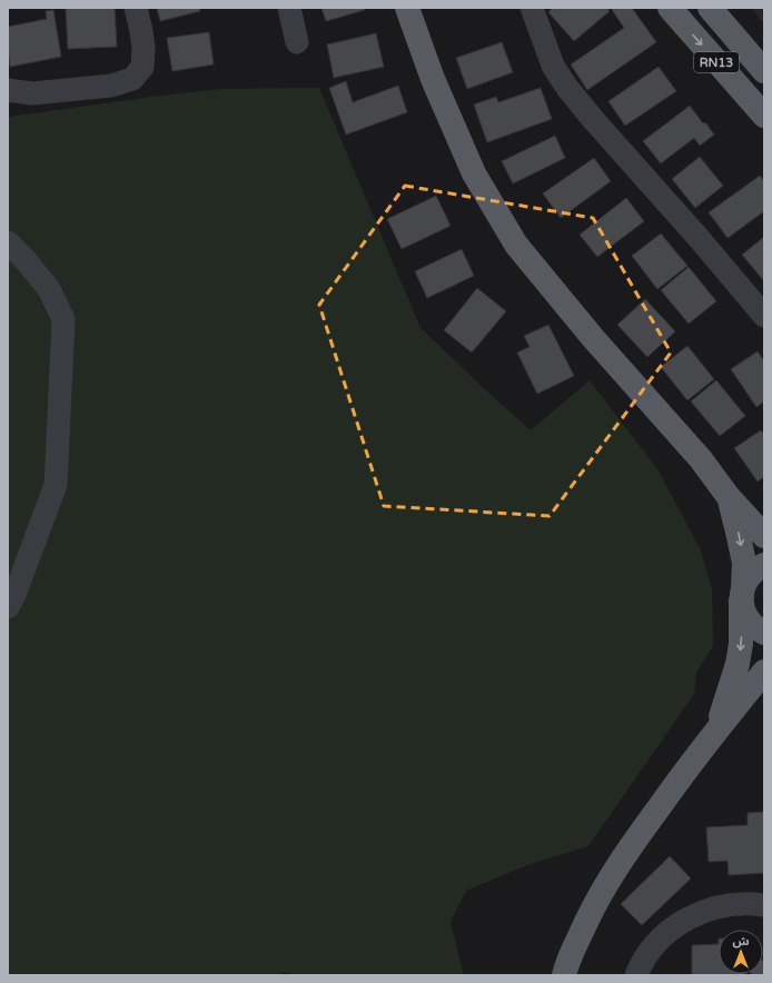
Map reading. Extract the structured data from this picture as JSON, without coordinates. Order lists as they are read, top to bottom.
{
  "streets": {
    "main road": ["RN13"]
  },
  "north": "top"
}
